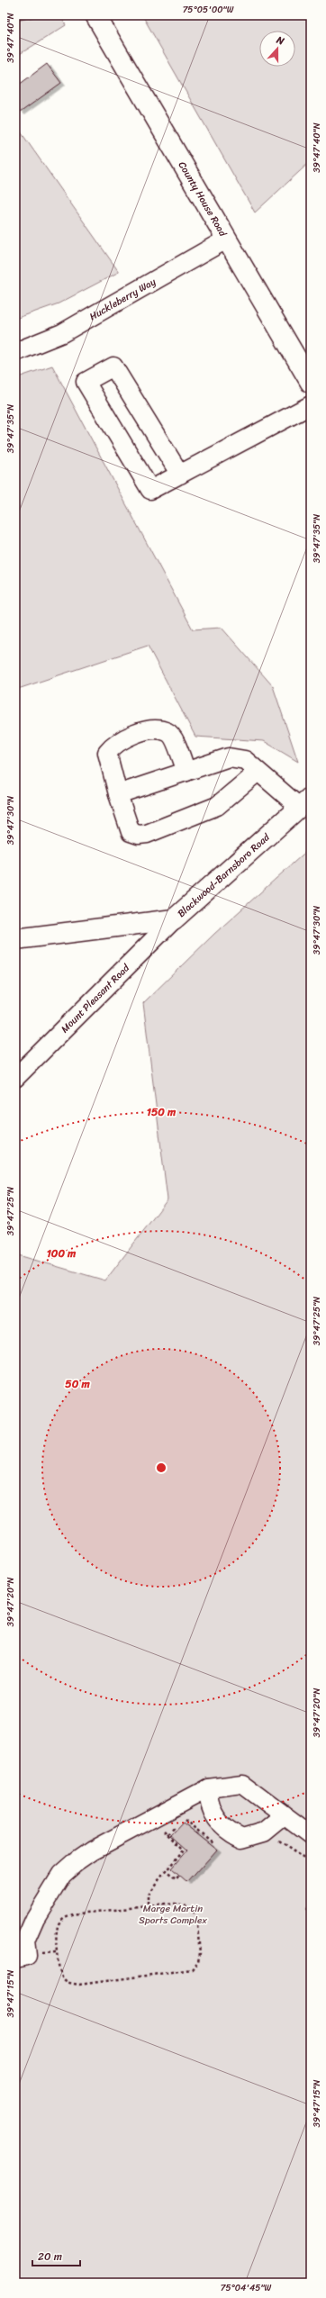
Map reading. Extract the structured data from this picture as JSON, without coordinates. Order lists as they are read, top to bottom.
{
  "streets": {
    "main road": ["County House Road", "Blackwood-Barnsboro Road"],
    "street": ["Huckleberry Way", "Mount Pleasant Road"]
  },
  "crossings": [
    ["County House Road", "Huckleberry Way"],
    ["Blackwood-Barnsboro Road", "Mount Pleasant Road"]
  ],
  "parks": ["Marge Martin Sports Complex"],
  "scale_bar": "20 m",
  "north": "top",
  "coordinates": [
    "75°05'00\"W",
    "39°47'40\"N",
    "39°47'35\"N",
    "39°47'30\"N",
    "39°47'25\"N",
    "39°47'20\"N",
    "39°47'15\"N",
    "75°04'45\"W"
  ],
  "rings": ["150 m", "100 m", "50 m"]
}
